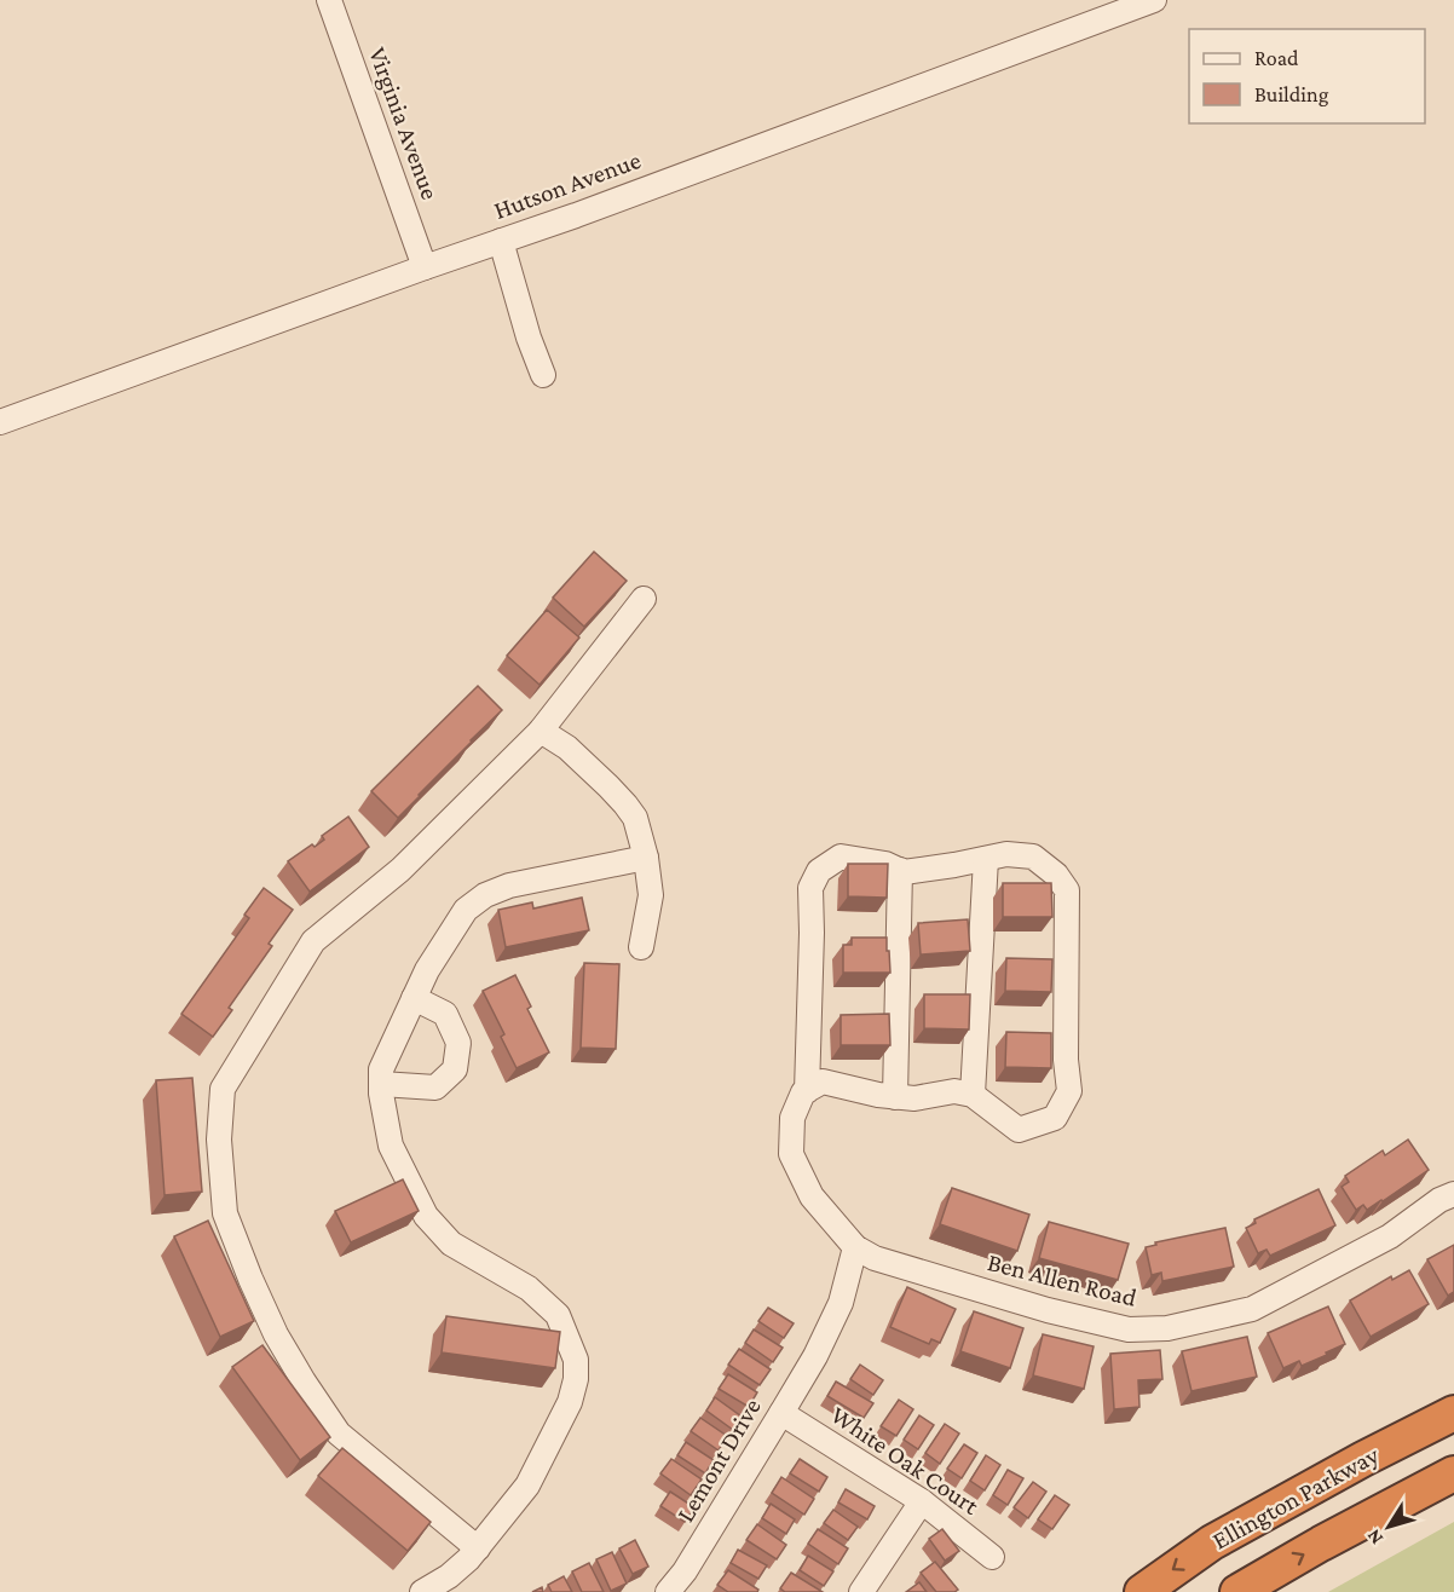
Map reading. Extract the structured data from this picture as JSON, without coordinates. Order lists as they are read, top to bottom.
{
  "streets": {
    "highway": ["Ellington Parkway"],
    "street": [
      "Virginia Avenue",
      "Hutson Avenue",
      "Ben Allen Road",
      "Lemont Drive",
      "White Oak Court"
    ]
  },
  "crossings": [
    ["Virginia Avenue", "Hutson Avenue"],
    ["Ben Allen Road", "Lemont Drive"],
    ["Lemont Drive", "White Oak Court"]
  ],
  "legend": ["Road", "Building"],
  "north": "bottom left"
}
